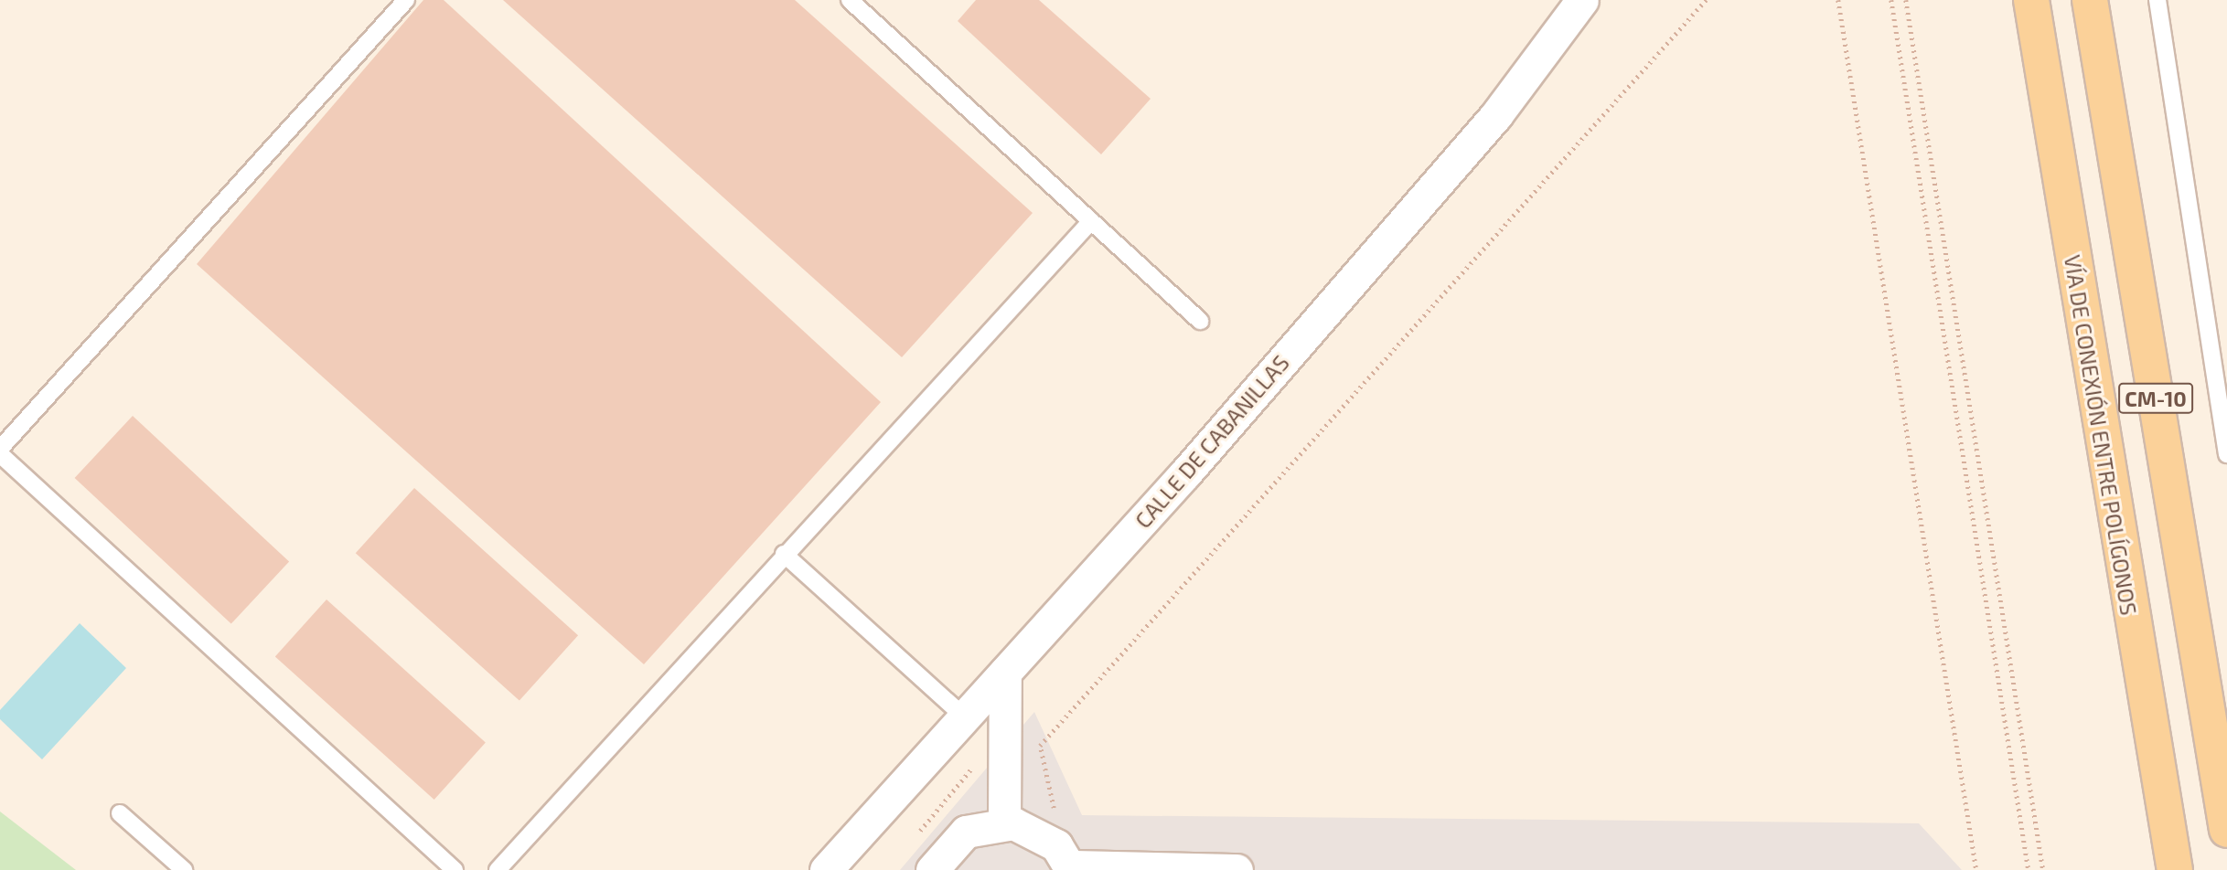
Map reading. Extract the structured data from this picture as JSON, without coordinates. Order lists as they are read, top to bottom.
{
  "streets": {
    "main road": ["CM-10", "VÍA DE CONEXIÓN ENTRE POLÍGONOS"],
    "street": ["CALLE DE CABANILLAS"]
  }
}
